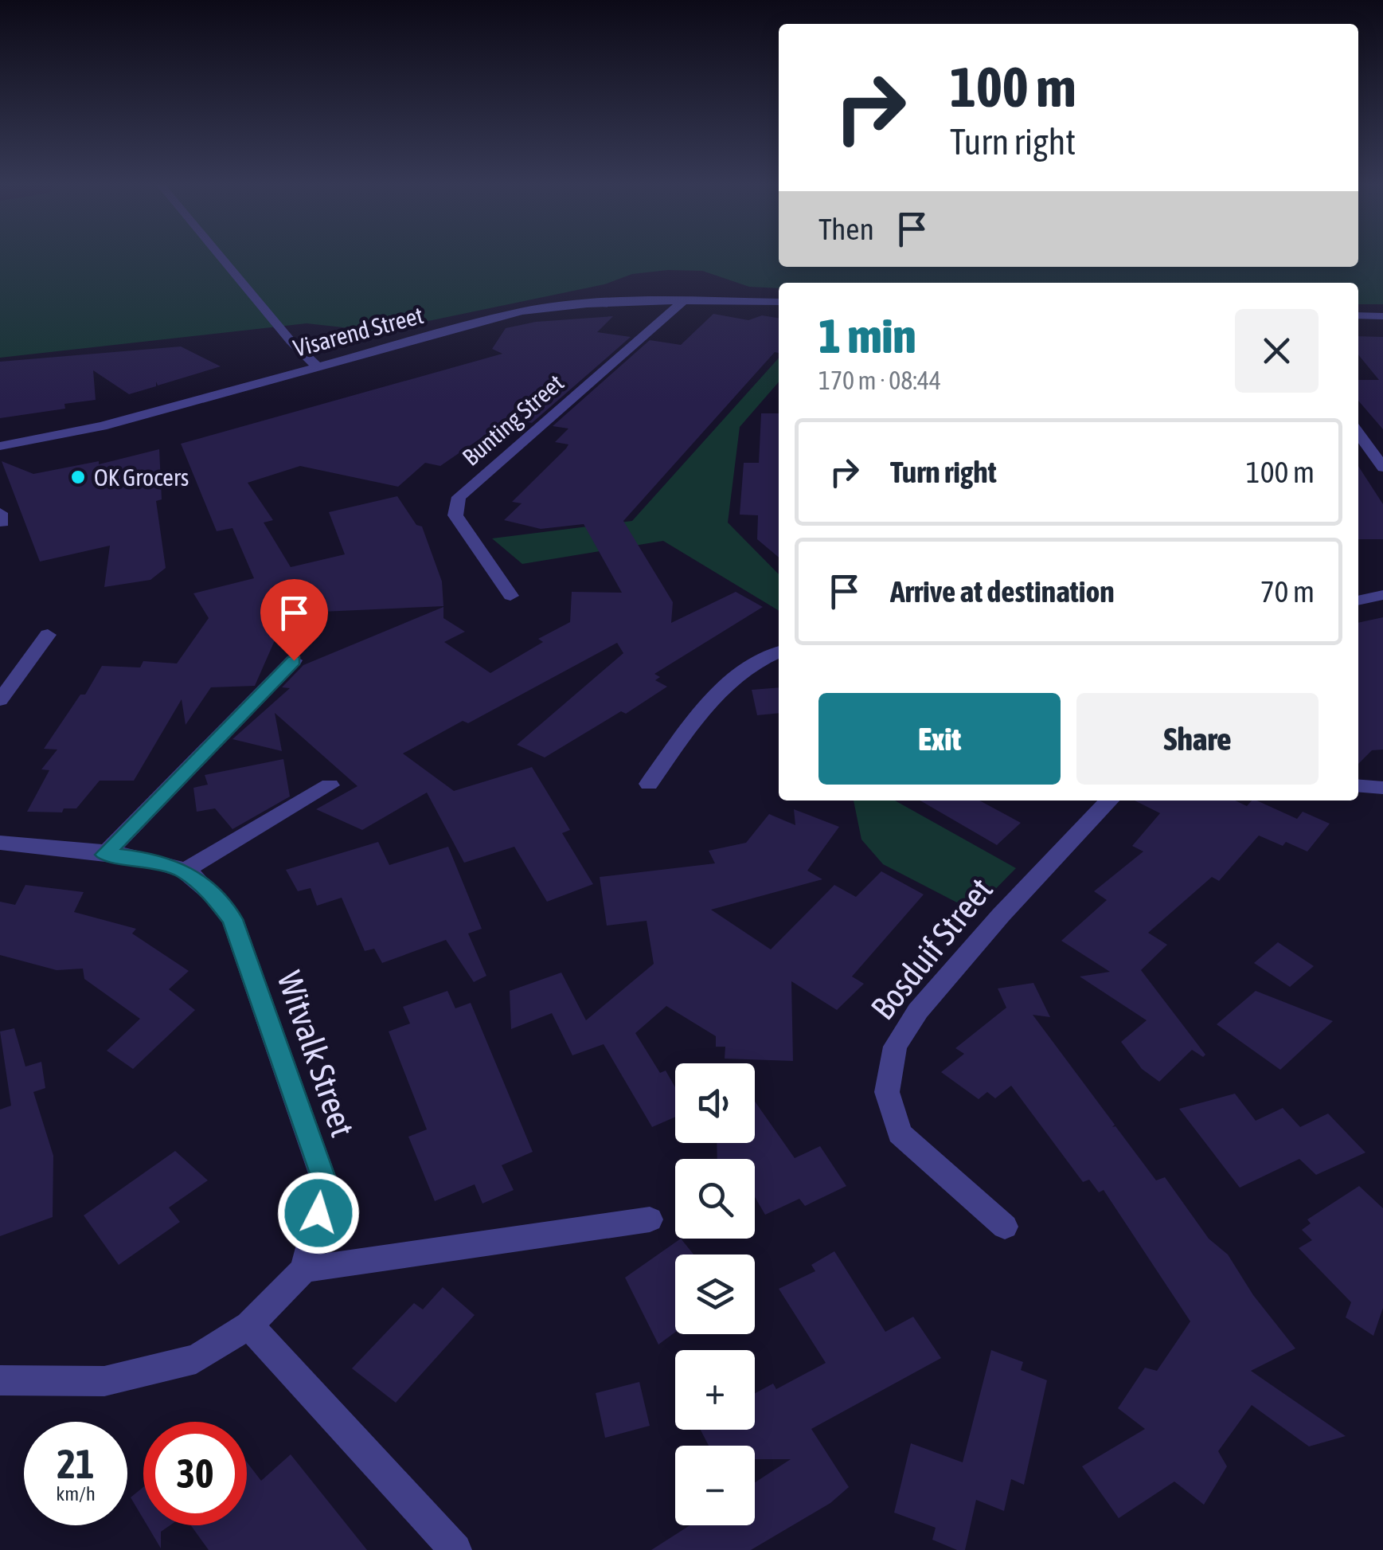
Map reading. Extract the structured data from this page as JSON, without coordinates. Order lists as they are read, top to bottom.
{
  "streets": {
    "street": [
      "Visarend Street",
      "Bunting Street",
      "Bosduif Street",
      "Witvalk Street"
    ]
  },
  "crossings": [
    ["Visarend Street", "Bunting Street"]
  ],
  "places": ["OK Grocers"],
  "page": {
    "turn": ["100 m", "Turn right"],
    "then": "Then",
    "heading": ["1 min", "170 m · 08:44"],
    "list": [
      {
        "name": "Turn right",
        "value": "100 m"
      },
      {
        "name": "Arrive at destination",
        "value": "70 m"
      }
    ],
    "buttons": ["Exit", "Share"],
    "map_buttons": ["+", "−"],
    "speed": "21 km/h",
    "limit": "30"
  }
}
